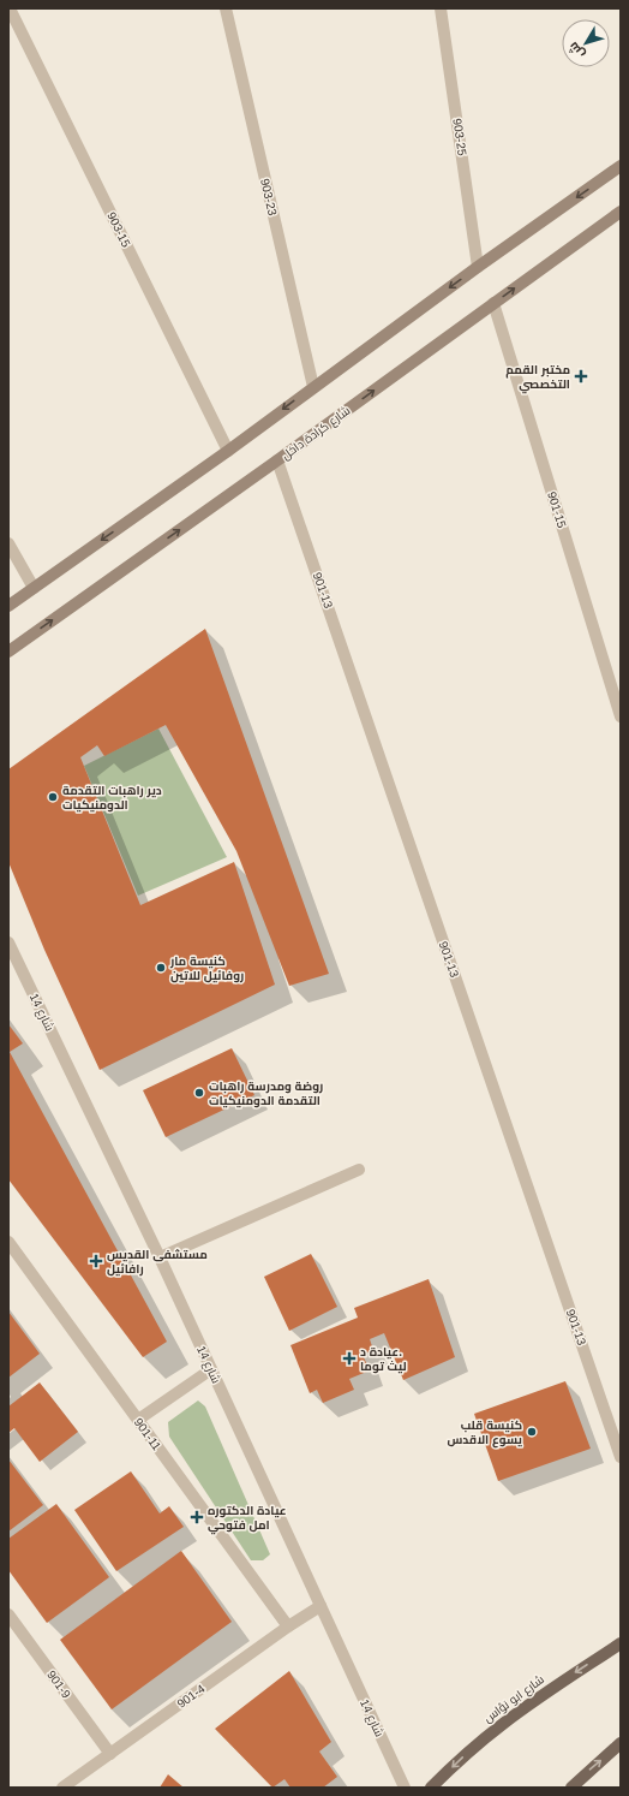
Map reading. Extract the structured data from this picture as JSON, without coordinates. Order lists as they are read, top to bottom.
{
  "streets": {
    "main road": ["شارع كرادة داخل", "شارع ابو نؤاس"],
    "street": [
      "903-25",
      "903-23",
      "903-15",
      "901-15",
      "901-13",
      "شارع 14",
      "901-11",
      "901-9",
      "901-4"
    ]
  },
  "crossings": [
    ["شارع كرادة داخل", "901-15"],
    ["شارع كرادة داخل", "901-13"],
    ["شارع 14", "901-4"],
    ["901-11", "901-4"],
    ["901-9", "901-4"]
  ],
  "one_way": ["شارع ابو نؤاس"],
  "places": {
    "health": [
      "مختبر القمم التخصصي",
      "مستشفى القديس رافائيل",
      "عيادة د. ليث توما",
      "عيادة الدكتوره امل فتوحي"
    ],
    "other": [
      "دير راهبات التقدمة الدومنيكيات",
      "كنيسة مار روفائيل للاتين",
      "روضة ومدرسة راهبات التقدمة الدومنيكيات",
      "كنيسة قلب يسوع الاقدس"
    ]
  },
  "north": "bottom left"
}
